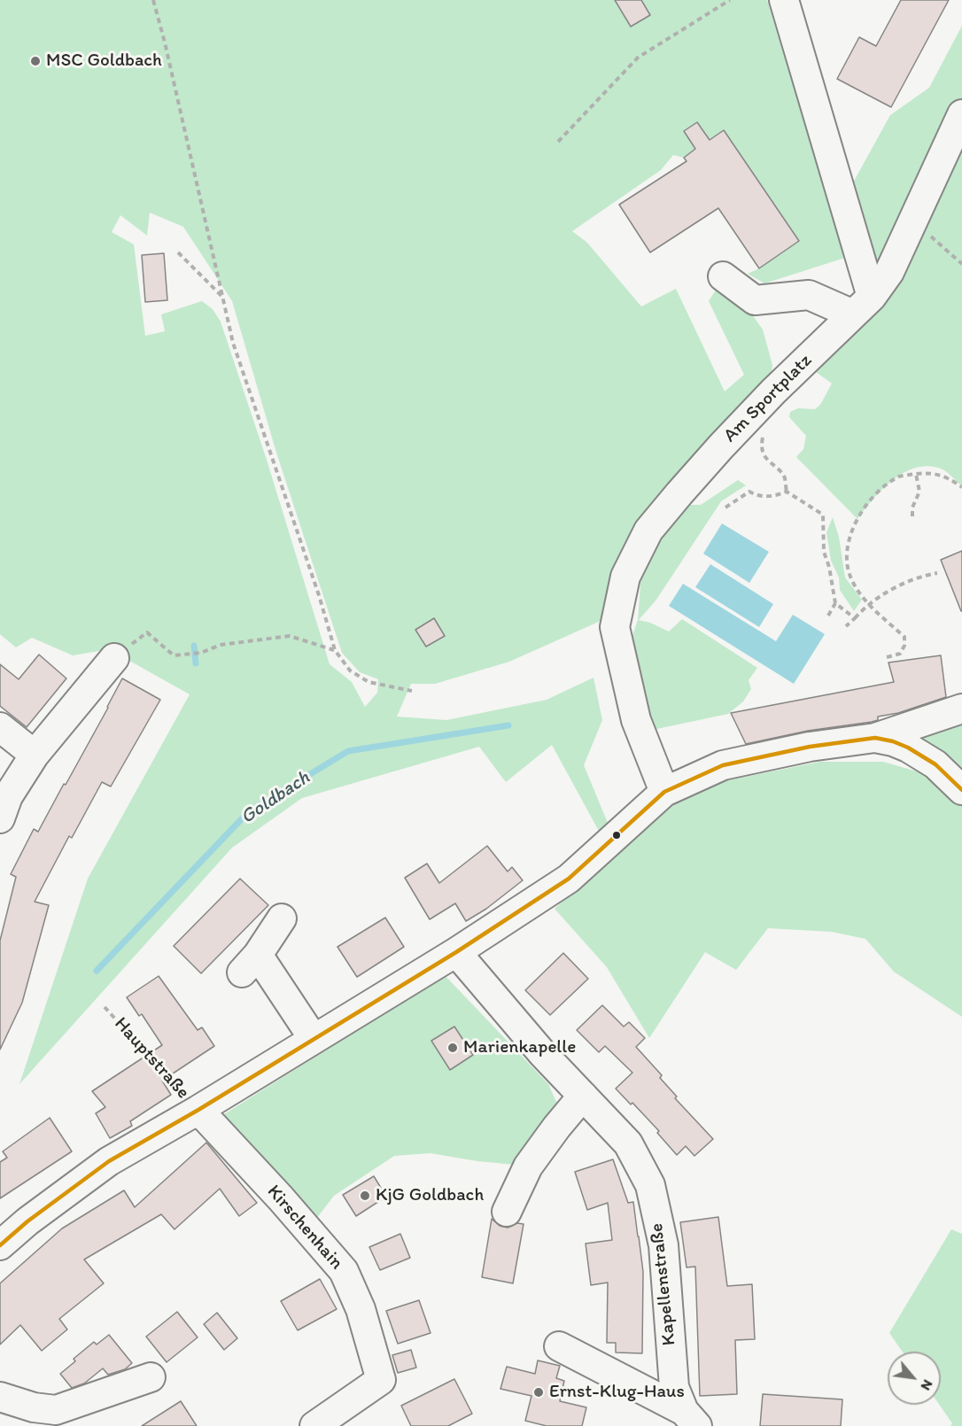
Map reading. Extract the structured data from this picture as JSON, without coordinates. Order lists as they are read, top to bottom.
{
  "streets": {
    "street": [
      "Am Sportplatz",
      "Hauptstraße",
      "Kirschenhain",
      "Kapellenstraße"
    ]
  },
  "crossings": [
    ["Am Sportplatz", "Hauptstraße"],
    ["Hauptstraße", "Kirschenhain"],
    ["Hauptstraße", "Kapellenstraße"]
  ],
  "water": ["Goldbach"],
  "places": [
    "MSC Goldbach",
    "Marienkapelle",
    "KjG Goldbach",
    "Ernst-Klug-Haus"
  ],
  "north": "bottom right"
}
